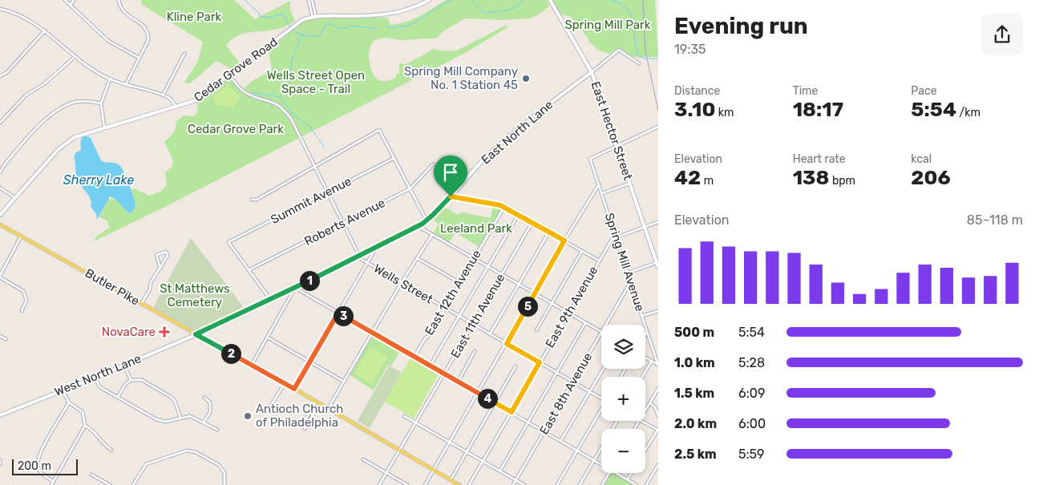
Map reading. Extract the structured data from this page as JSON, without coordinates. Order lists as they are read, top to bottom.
{
  "streets": {
    "main road": ["Butler Pike"],
    "street": [
      "Cedar Grove Road",
      "East Hector Street",
      "East North Lane",
      "Summit Avenue",
      "Roberts Avenue",
      "Spring Mill Avenue",
      "Wells Street",
      "East 12th Avenue",
      "East 9th Avenue",
      "East 11th Avenue",
      "West North Lane",
      "East 8th Avenue"
    ]
  },
  "crossings": [
    ["Cedar Grove Road", "Wells Street"],
    ["East Hector Street", "East North Lane"],
    ["East Hector Street", "Spring Mill Avenue"],
    ["East North Lane", "Wells Street"],
    ["East North Lane", "Butler Pike"],
    ["East North Lane", "West North Lane"],
    ["Summit Avenue", "Roberts Avenue"],
    ["Summit Avenue", "Wells Street"],
    ["Roberts Avenue", "Wells Street"],
    ["Spring Mill Avenue", "East 9th Avenue"],
    ["Spring Mill Avenue", "East 8th Avenue"],
    ["Wells Street", "East 12th Avenue"],
    ["Wells Street", "East 9th Avenue"],
    ["Wells Street", "East 11th Avenue"],
    ["Wells Street", "East 8th Avenue"],
    ["Butler Pike", "East 11th Avenue"],
    ["Butler Pike", "West North Lane"]
  ],
  "water": ["Sherry Lake"],
  "parks": [
    "Kline Park",
    "Spring Mill Park",
    "Wells Street Open Space - Trail",
    "Cedar Grove Park",
    "Leeland Park",
    "St Matthews Cemetery"
  ],
  "places": {
    "other": ["Spring Mill Company No. 1 Station 45", "Antioch Church of Philadelphia"],
    "health": ["NovaCare"]
  },
  "scale_bar": "200 m",
  "page": {
    "heading": ["Evening run", "19:35"],
    "stats": [
      ["Distance", "3.10 km"],
      ["Time", "18:17"],
      ["Pace", "5:54 /km"],
      ["Elevation", "42 m"],
      ["Heart rate", "138 bpm"],
      ["kcal", "206"]
    ],
    "chart": ["Elevation", "85–118 m"],
    "pins": [
      "1",
      "5",
      "3",
      "2",
      "4"
    ],
    "list": [
      {
        "name": "500 m",
        "note": "5:54"
      },
      {
        "name": "1.0 km",
        "note": "5:28"
      },
      {
        "name": "1.5 km",
        "note": "6:09"
      },
      {
        "name": "2.0 km",
        "note": "6:00"
      },
      {
        "name": "2.5 km",
        "note": "5:59"
      }
    ],
    "map_buttons": ["+", "−"],
    "scale": "200 m"
  }
}
